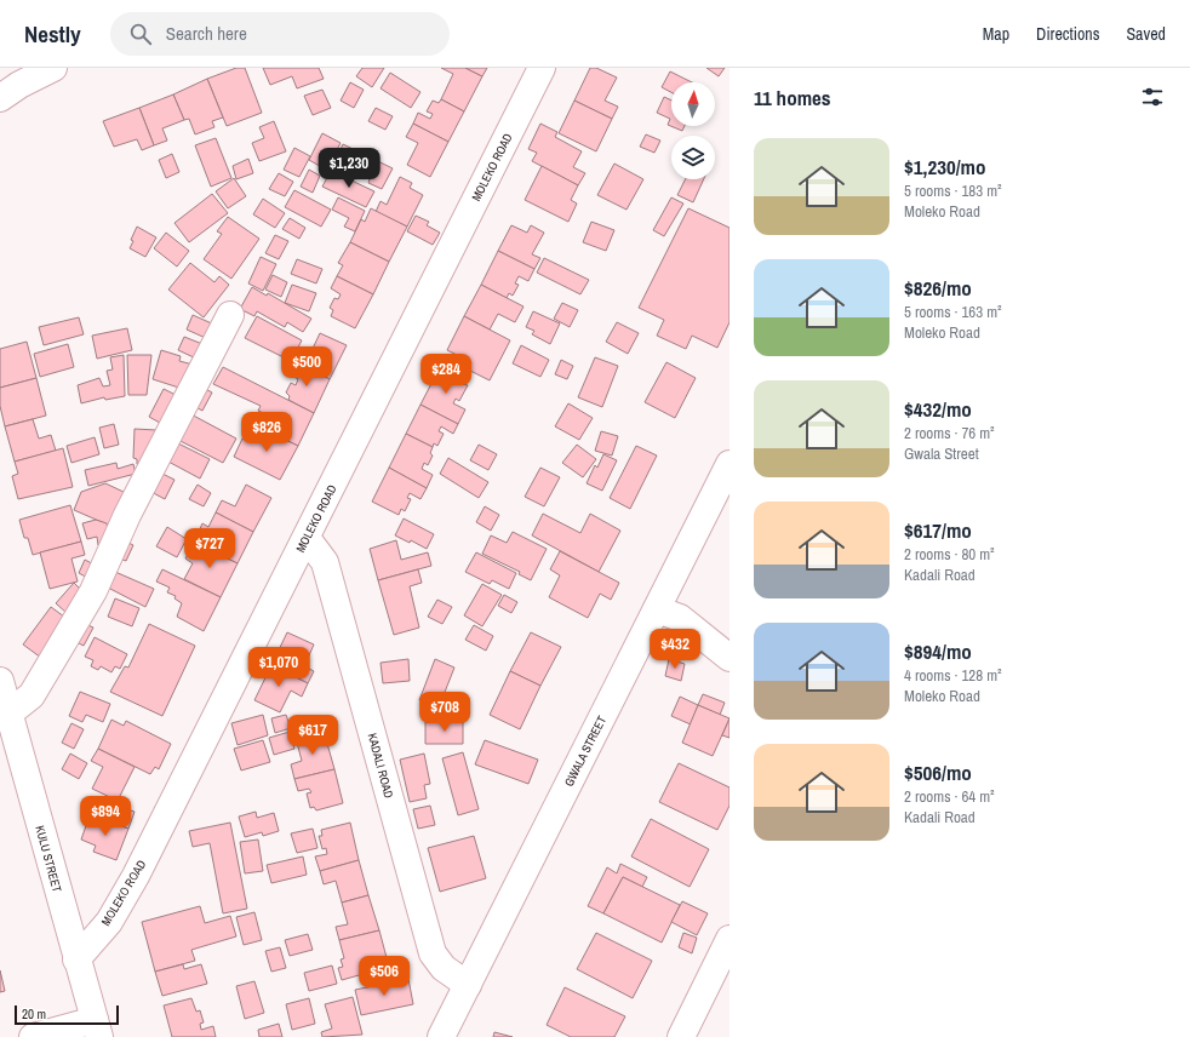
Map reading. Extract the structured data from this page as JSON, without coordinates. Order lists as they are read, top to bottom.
{
  "streets": {
    "street": [
      "MOLEKO ROAD",
      "GWALA STREET",
      "KADALI ROAD",
      "KULU STREET"
    ]
  },
  "crossings": [
    ["MOLEKO ROAD", "KADALI ROAD"],
    ["MOLEKO ROAD", "KULU STREET"],
    ["GWALA STREET", "KADALI ROAD"]
  ],
  "scale_bar": "20 m",
  "north": "top",
  "page": {
    "header": "Nestly",
    "search": "Search here",
    "nav": ["Map", "Directions", "Saved"],
    "heading": "11 homes",
    "list": [
      {
        "name": "$1,230/mo",
        "note": "5 rooms · 183 m² · Moleko Road"
      },
      {
        "name": "$826/mo",
        "note": "5 rooms · 163 m² · Moleko Road"
      },
      {
        "name": "$432/mo",
        "note": "2 rooms · 76 m² · Gwala Street"
      },
      {
        "name": "$617/mo",
        "note": "2 rooms · 80 m² · Kadali Road"
      },
      {
        "name": "$894/mo",
        "note": "4 rooms · 128 m² · Moleko Road"
      },
      {
        "name": "$506/mo",
        "note": "2 rooms · 64 m² · Kadali Road"
      }
    ],
    "price": [
      "$1,230",
      "$500",
      "$284",
      "$826",
      "$727",
      "$432",
      "$1,070",
      "$708",
      "$617",
      "$894",
      "$506"
    ],
    "scale": "20 m"
  }
}
